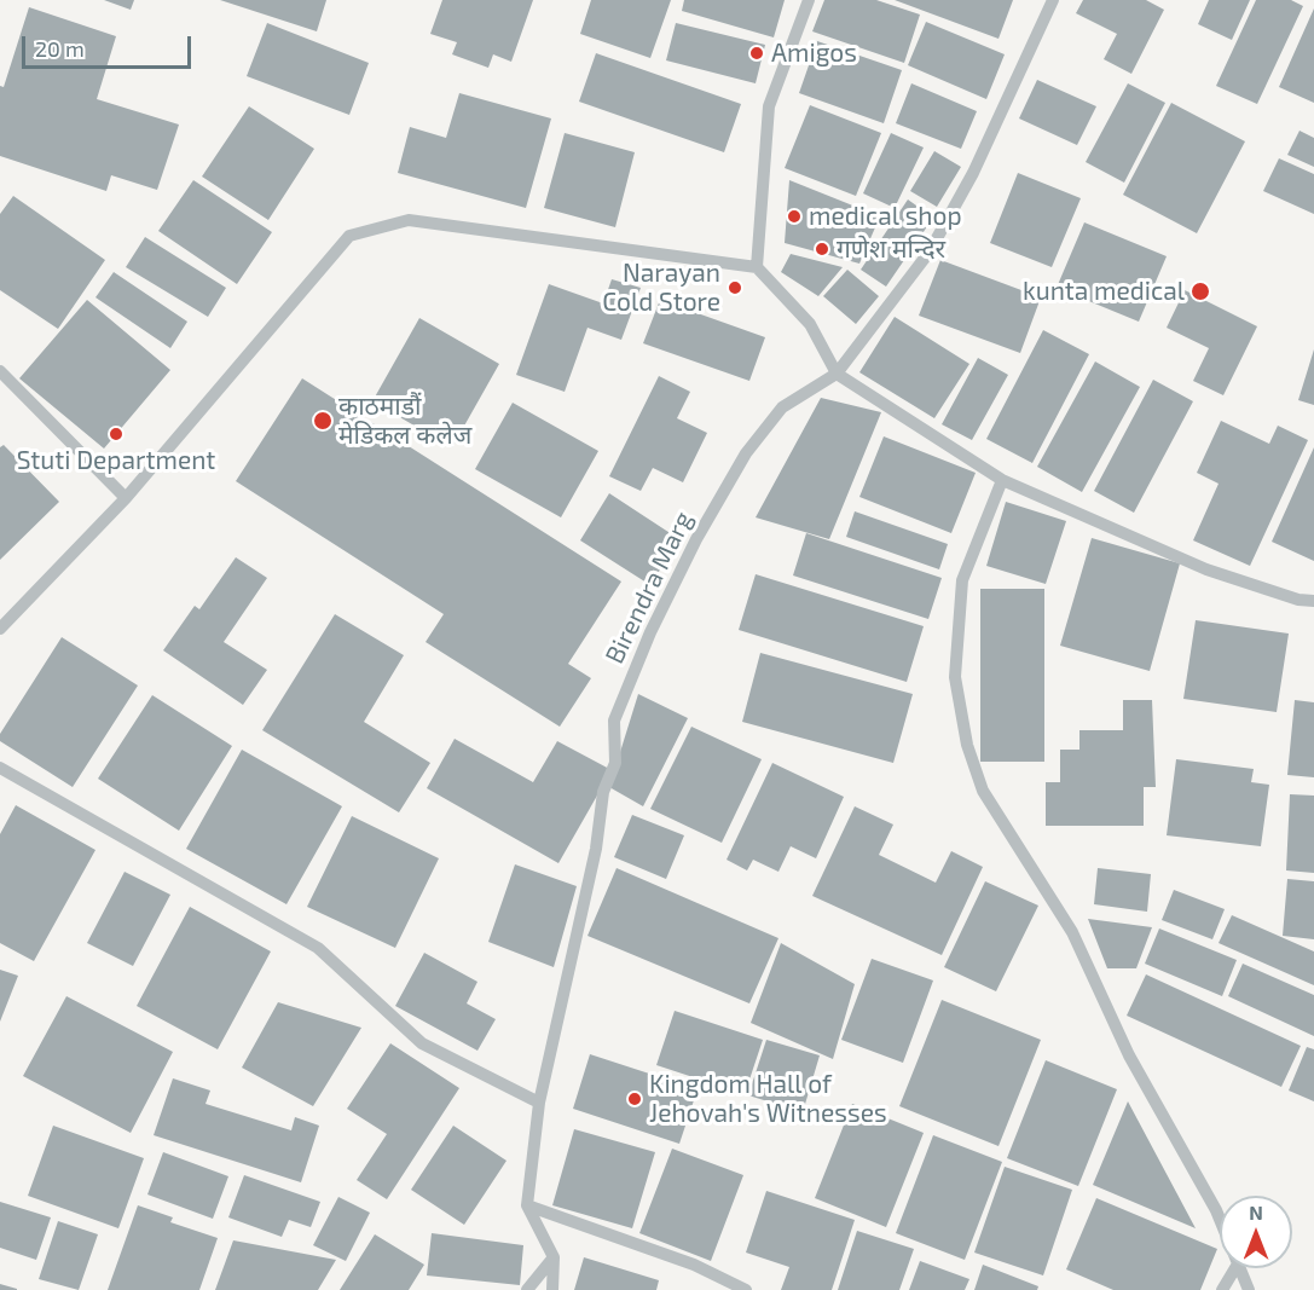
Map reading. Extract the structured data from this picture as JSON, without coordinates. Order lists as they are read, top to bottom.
{
  "streets": {
    "street": ["Birendra Marg"]
  },
  "places": [
    "Amigos",
    "medical shop",
    "गणेश मन्दिर",
    "Narayan Cold Store",
    "kunta medical",
    "काठमाडौं मेडिकल कलेज",
    "Stuti Department",
    "Kingdom Hall of Jehovah's Witnesses"
  ],
  "scale_bar": "20 m",
  "north": "top"
}
